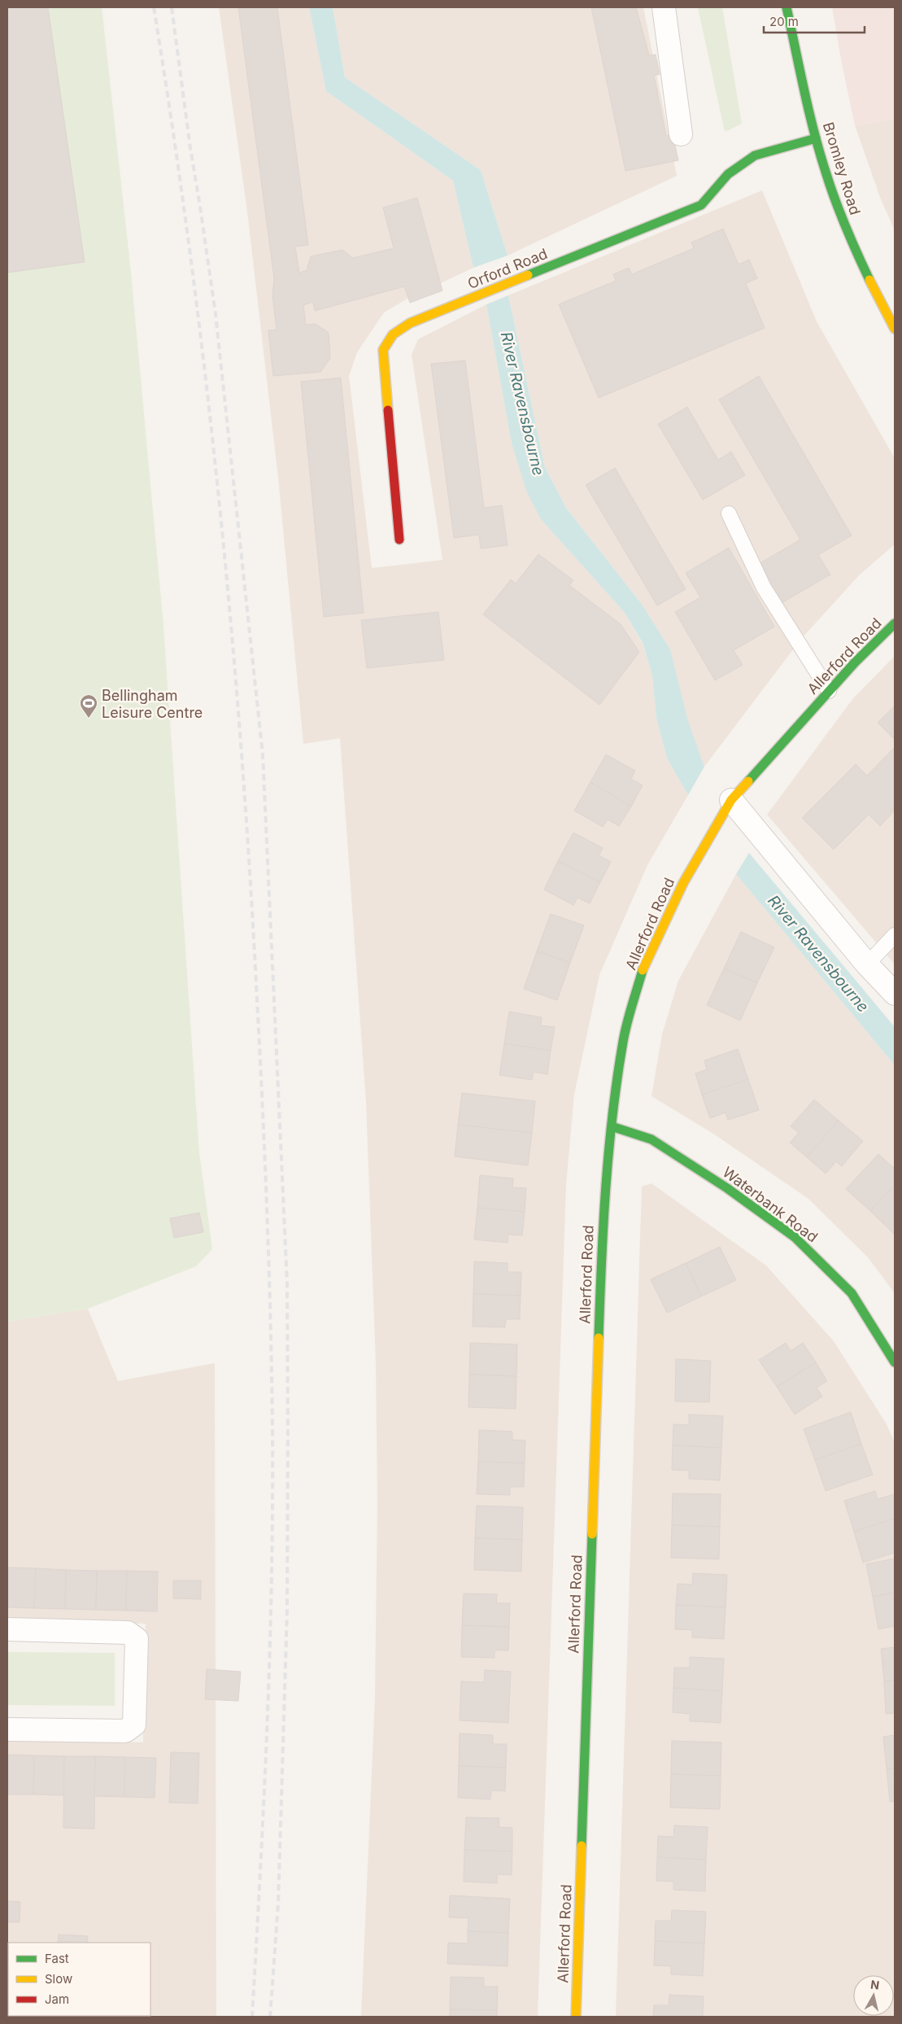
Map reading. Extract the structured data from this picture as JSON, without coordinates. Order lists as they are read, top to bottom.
{
  "streets": {
    "street": [
      "Bromley Road",
      "Orford Road",
      "Allerford Road",
      "Waterbank Road"
    ]
  },
  "crossings": [
    ["Bromley Road", "Orford Road"],
    ["Allerford Road", "Waterbank Road"]
  ],
  "water": ["River Ravensbourne"],
  "places": {
    "sports": ["Bellingham Leisure Centre"]
  },
  "legend": ["Fast", "Slow", "Jam"],
  "scale_bar": "20 m",
  "north": "top"
}
